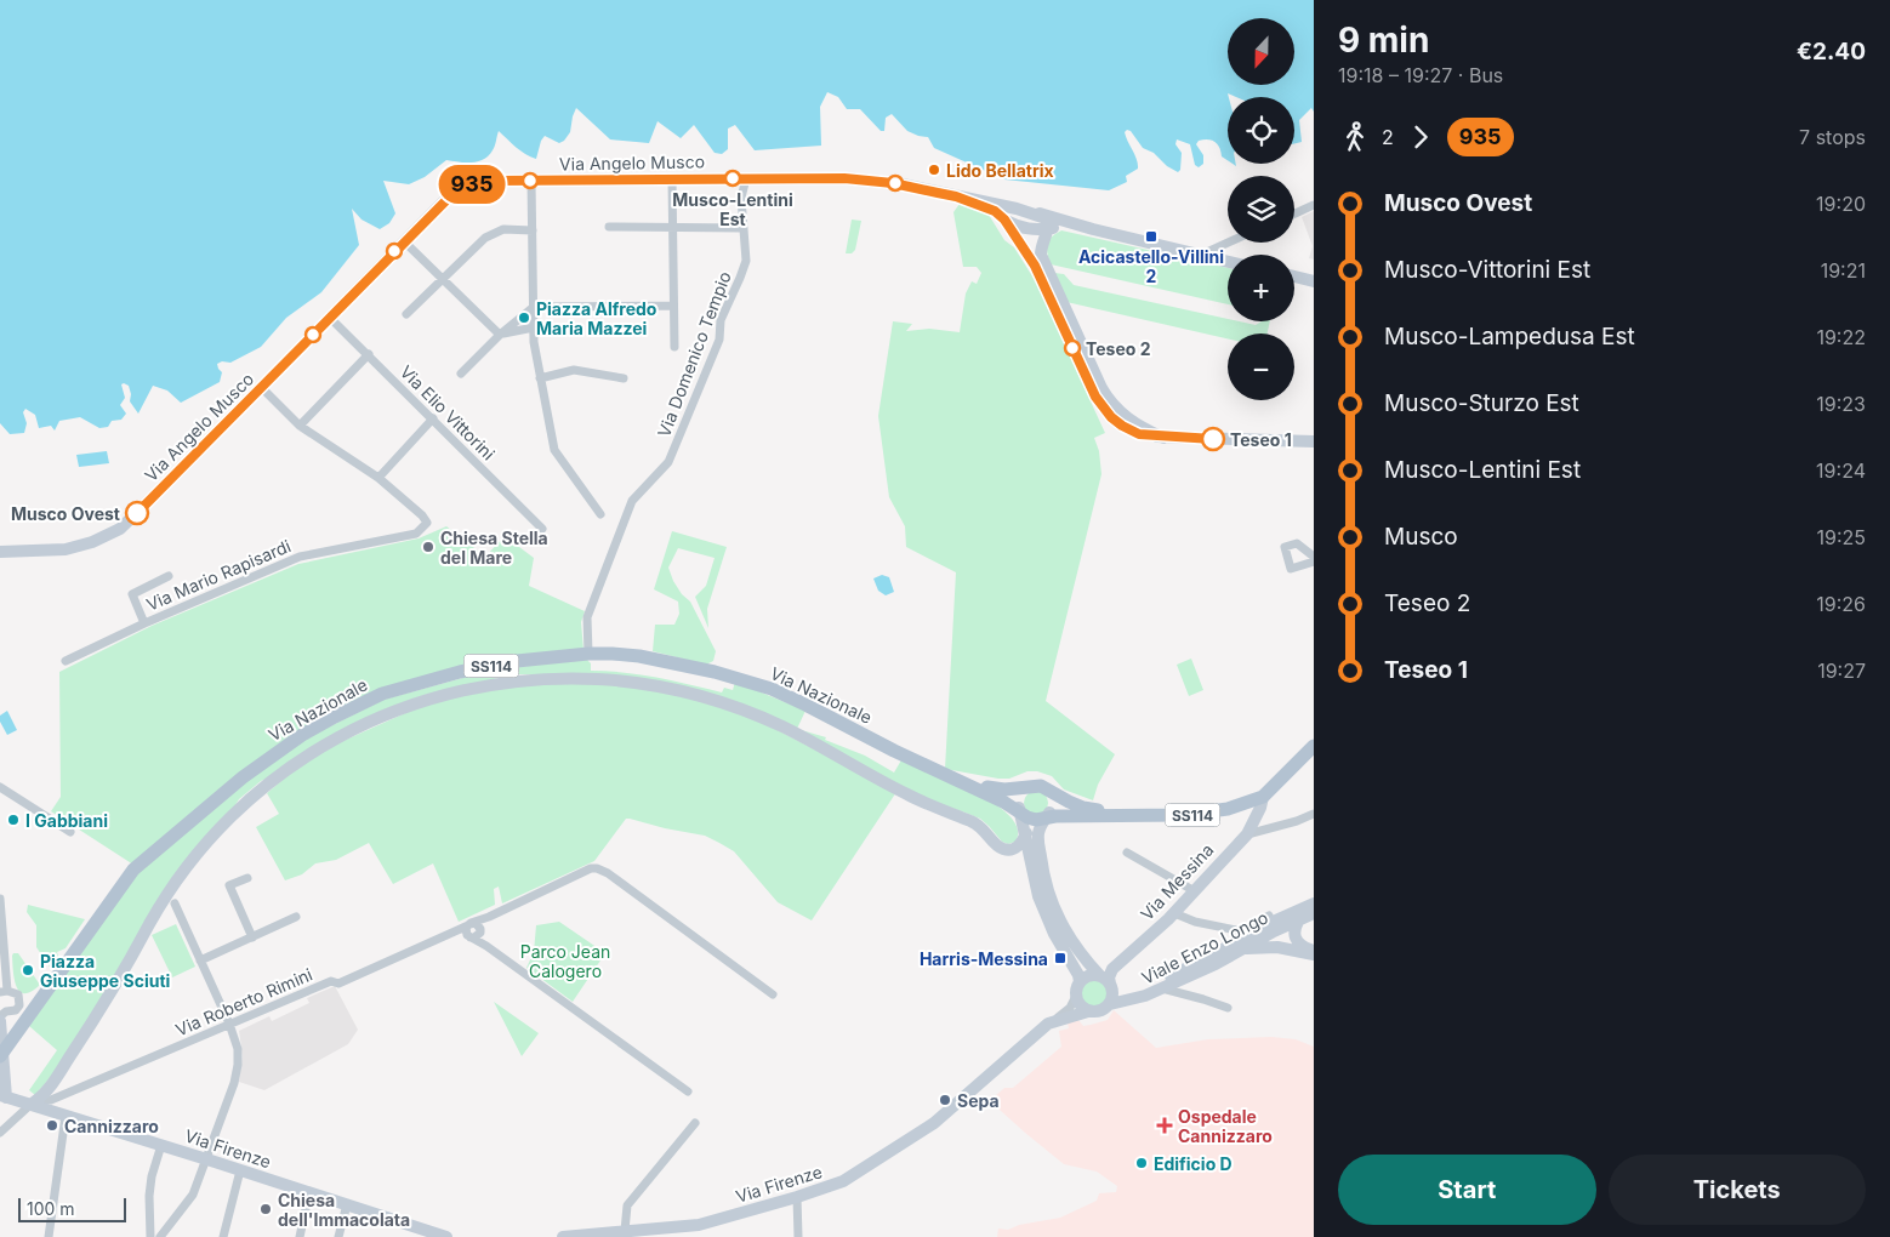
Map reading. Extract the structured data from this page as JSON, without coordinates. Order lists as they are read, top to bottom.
{
  "streets": {
    "main road": [
      "Via Angelo Musco",
      "SS114",
      "Via Nazionale",
      "Via Messina",
      "Viale Enzo Longo",
      "Via Firenze"
    ],
    "street": [
      "Via Domenico Tempio",
      "Via Elio Vittorini",
      "Via Mario Rapisardi",
      "Via Roberto Rimini"
    ]
  },
  "crossings": [
    ["Via Angelo Musco", "Via Elio Vittorini"],
    ["Via Angelo Musco", "Via Mario Rapisardi"],
    ["Via Domenico Tempio", "Via Nazionale"],
    ["SS114", "Via Messina"],
    ["Via Messina", "Viale Enzo Longo"],
    ["Via Roberto Rimini", "Via Firenze"]
  ],
  "parks": ["Parco Jean Calogero"],
  "places": {
    "other": [
      "Lido Bellatrix",
      "Musco-Lentini Est",
      "Piazza Alfredo Maria Mazzei",
      "Teseo 2",
      "Teseo 1",
      "Musco Ovest",
      "Chiesa Stella del Mare",
      "I Gabbiani",
      "Piazza Giuseppe Sciuti",
      "Sepa",
      "Cannizzaro",
      "Edificio D",
      "Chiesa dell'Immacolata"
    ],
    "transit": ["Acicastello-Villini 2", "Harris-Messina"],
    "health": ["Ospedale Cannizzaro"]
  },
  "lines": ["bus line 935"],
  "scale_bar": "100 m",
  "north": "bottom",
  "page": {
    "on_map": "935",
    "heading": ["9 min", "19:18 – 19:27 · Bus", "€2.40"],
    "map_buttons": ["+", "−"],
    "legs": ["2", "935", "7 stops"],
    "list": [
      {
        "name": "Musco Ovest",
        "value": "19:20"
      },
      {
        "name": "Musco-Vittorini Est",
        "value": "19:21"
      },
      {
        "name": "Musco-Lampedusa Est",
        "value": "19:22"
      },
      {
        "name": "Musco-Sturzo Est",
        "value": "19:23"
      },
      {
        "name": "Musco-Lentini Est",
        "value": "19:24"
      },
      {
        "name": "Musco",
        "value": "19:25"
      },
      {
        "name": "Teseo 2",
        "value": "19:26"
      },
      {
        "name": "Teseo 1",
        "value": "19:27"
      }
    ],
    "buttons": ["Start", "Tickets"],
    "scale": "100 m"
  }
}
